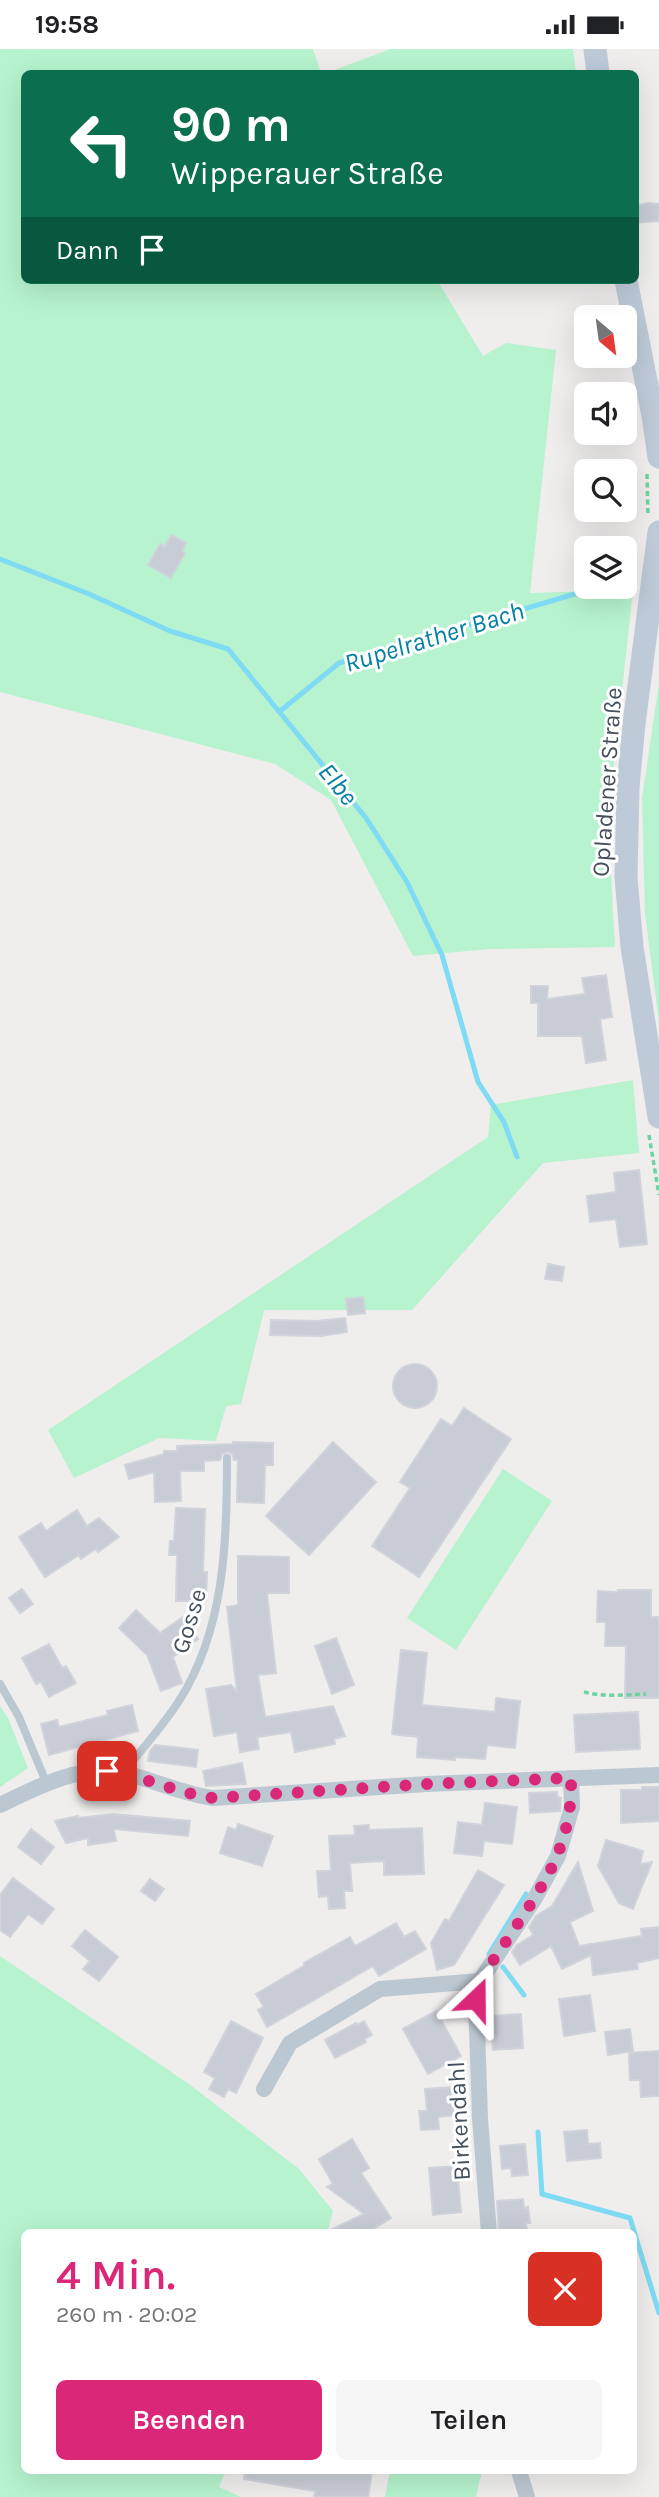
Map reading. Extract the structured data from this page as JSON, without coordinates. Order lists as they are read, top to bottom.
{
  "streets": {
    "main road": ["Opladener Straße"],
    "street": ["Birkendahl"],
    "lane": ["Gosse"]
  },
  "water": ["Rupelrather Bach", "Elbe"],
  "north": "bottom right",
  "page": {
    "status": "19:58",
    "turn": ["90 m", "Wipperauer Straße"],
    "then": "Dann",
    "heading": ["4 Min.", "260 m · 20:02"],
    "buttons": ["Beenden", "Teilen"]
  }
}
